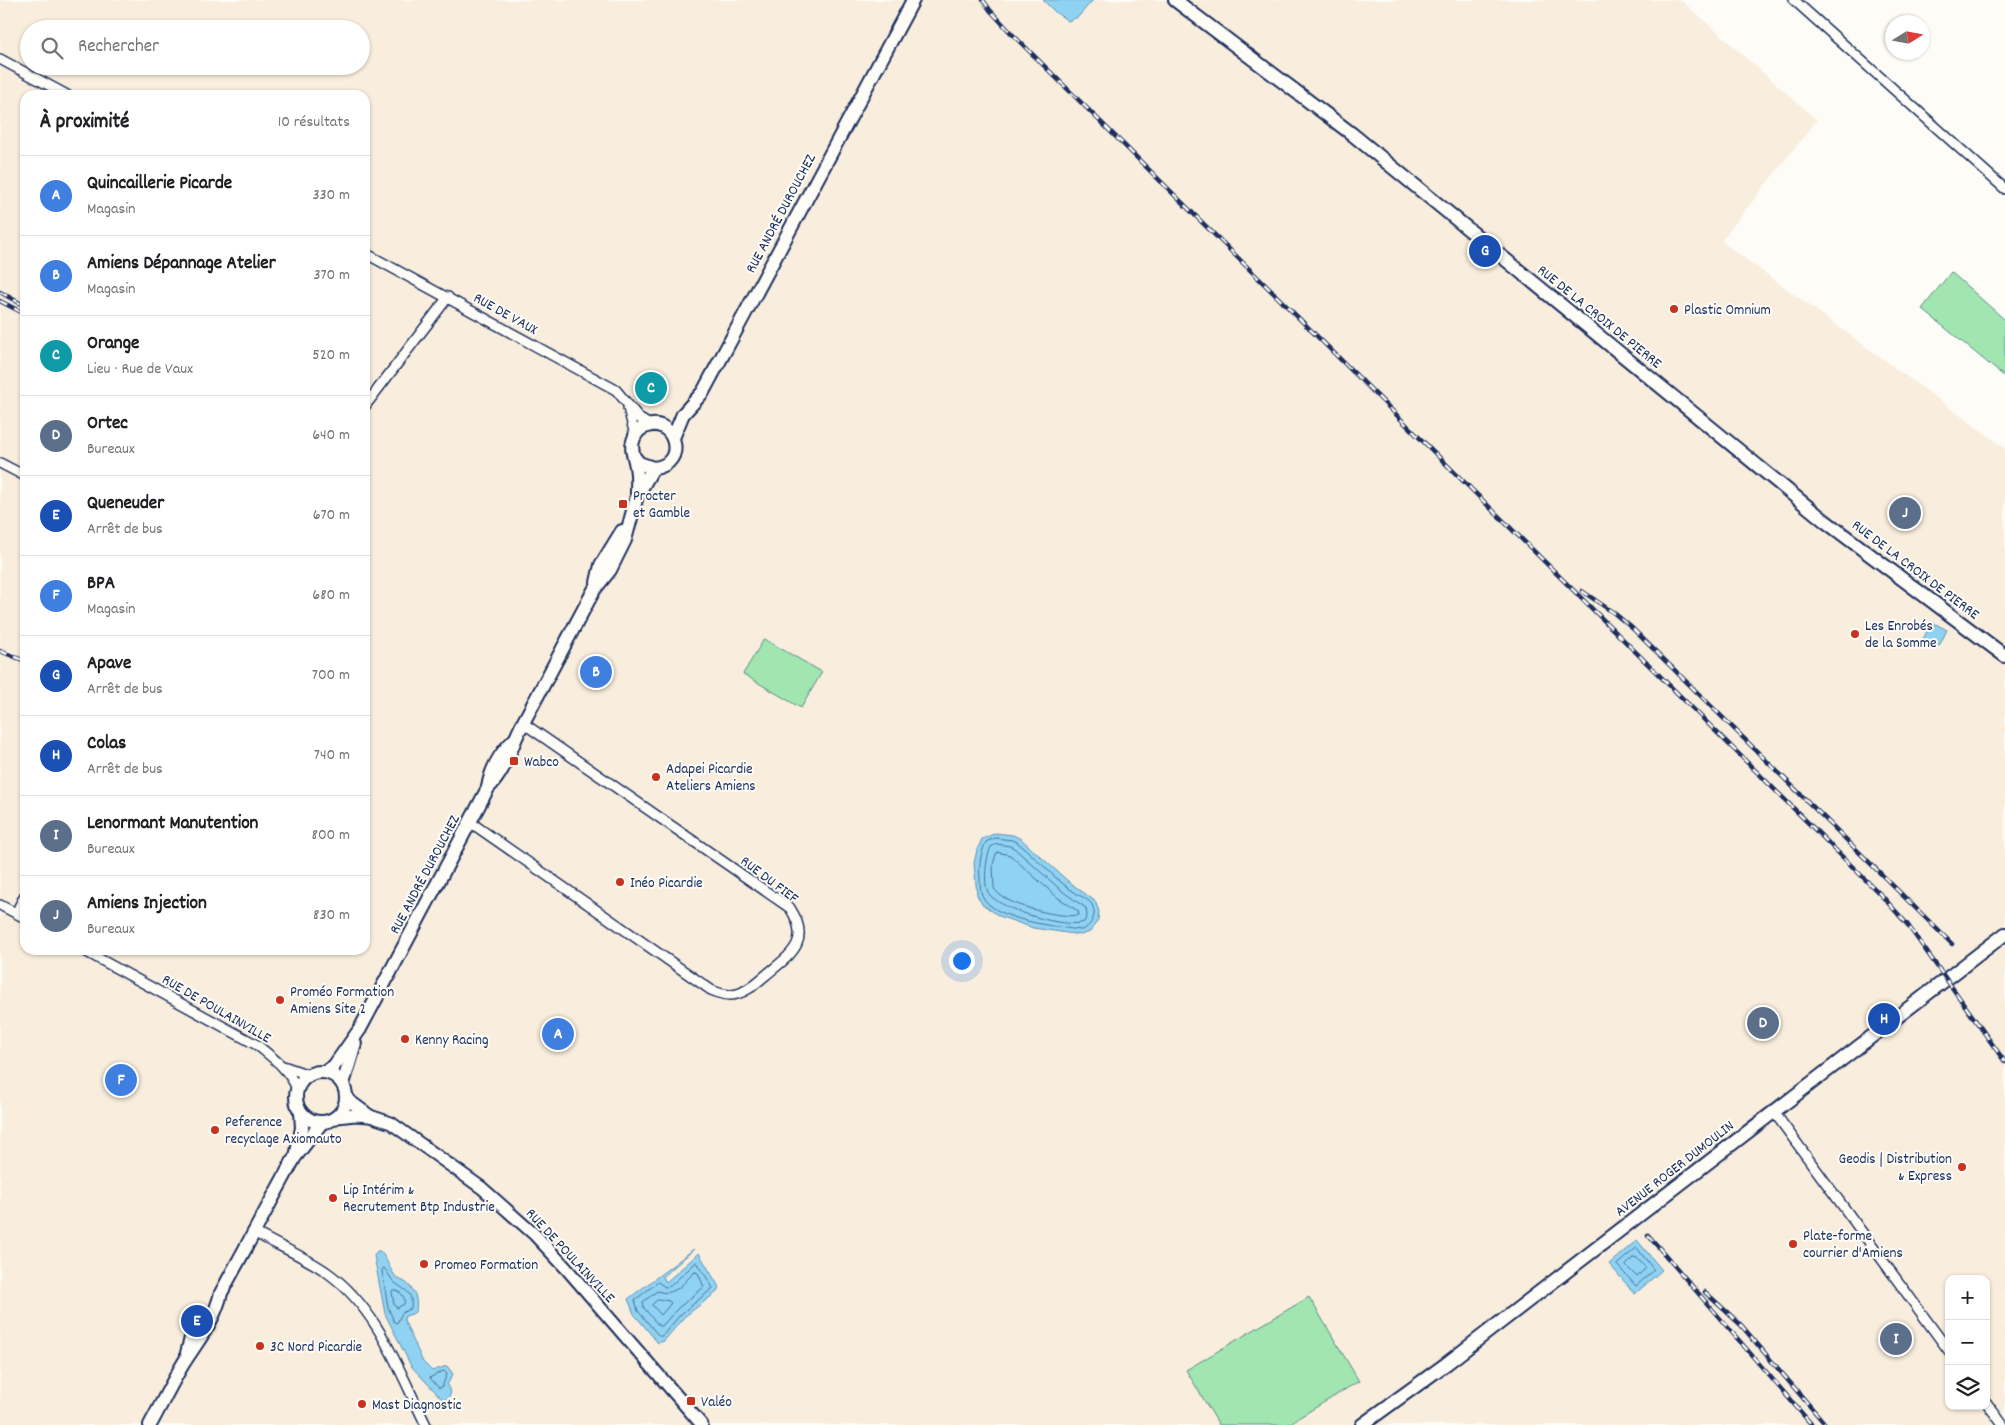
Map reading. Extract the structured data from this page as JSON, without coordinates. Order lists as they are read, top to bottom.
{
  "streets": {
    "main road": ["RUE ANDRÉ DUROUCHEZ", "RUE DE LA CROIX DE PIERRE", "AVENUE ROGER DUMOULIN"],
    "street": ["RUE DE VAUX", "RUE DU FIEF", "RUE DE POULAINVILLE"]
  },
  "crossings": [
    ["RUE ANDRÉ DUROUCHEZ", "RUE DE VAUX"],
    ["RUE ANDRÉ DUROUCHEZ", "RUE DU FIEF"],
    ["RUE ANDRÉ DUROUCHEZ", "RUE DE POULAINVILLE"]
  ],
  "places": {
    "other": [
      "Plastic Omnium",
      "Les Enrobés de la Somme",
      "Adapei Picardie Ateliers Amiens",
      "Inéo Picardie",
      "Proméo Formation Amiens Site 2",
      "Kenny Racing",
      "Peference recyclage Axiomauto",
      "Geodis | Distribution & Express",
      "Lip Intérim & Recrutement Btp Industrie",
      "Plate-forme courrier d'Amiens",
      "Promeo Formation",
      "3C Nord Picardie",
      "Mast Diagnostic"
    ],
    "transit": ["Procter et Gamble", "Wabco", "Valéo"]
  },
  "north": "right",
  "page": {
    "search": "Rechercher",
    "heading": ["À proximité", "10 résultats"],
    "list": [
      {
        "mark": "A",
        "name": "Quincaillerie Picarde",
        "note": "Magasin",
        "value": "330 m"
      },
      {
        "mark": "B",
        "name": "Amiens Dépannage Atelier",
        "note": "Magasin",
        "value": "370 m"
      },
      {
        "mark": "C",
        "name": "Orange",
        "note": "Lieu · Rue de Vaux",
        "value": "520 m"
      },
      {
        "mark": "D",
        "name": "Ortec",
        "note": "Bureaux",
        "value": "640 m"
      },
      {
        "mark": "E",
        "name": "Queneuder",
        "note": "Arrêt de bus",
        "value": "670 m"
      },
      {
        "mark": "F",
        "name": "BPA",
        "note": "Magasin",
        "value": "680 m"
      },
      {
        "mark": "G",
        "name": "Apave",
        "note": "Arrêt de bus",
        "value": "700 m"
      },
      {
        "mark": "H",
        "name": "Colas",
        "note": "Arrêt de bus",
        "value": "740 m"
      },
      {
        "mark": "I",
        "name": "Lenormant Manutention",
        "note": "Bureaux",
        "value": "800 m"
      },
      {
        "mark": "J",
        "name": "Amiens Injection",
        "note": "Bureaux",
        "value": "830 m"
      }
    ],
    "pins": [
      "G",
      "C",
      "J",
      "B",
      "H",
      "D",
      "A",
      "F",
      "E",
      "I"
    ],
    "map_buttons": ["+", "−"]
  }
}
